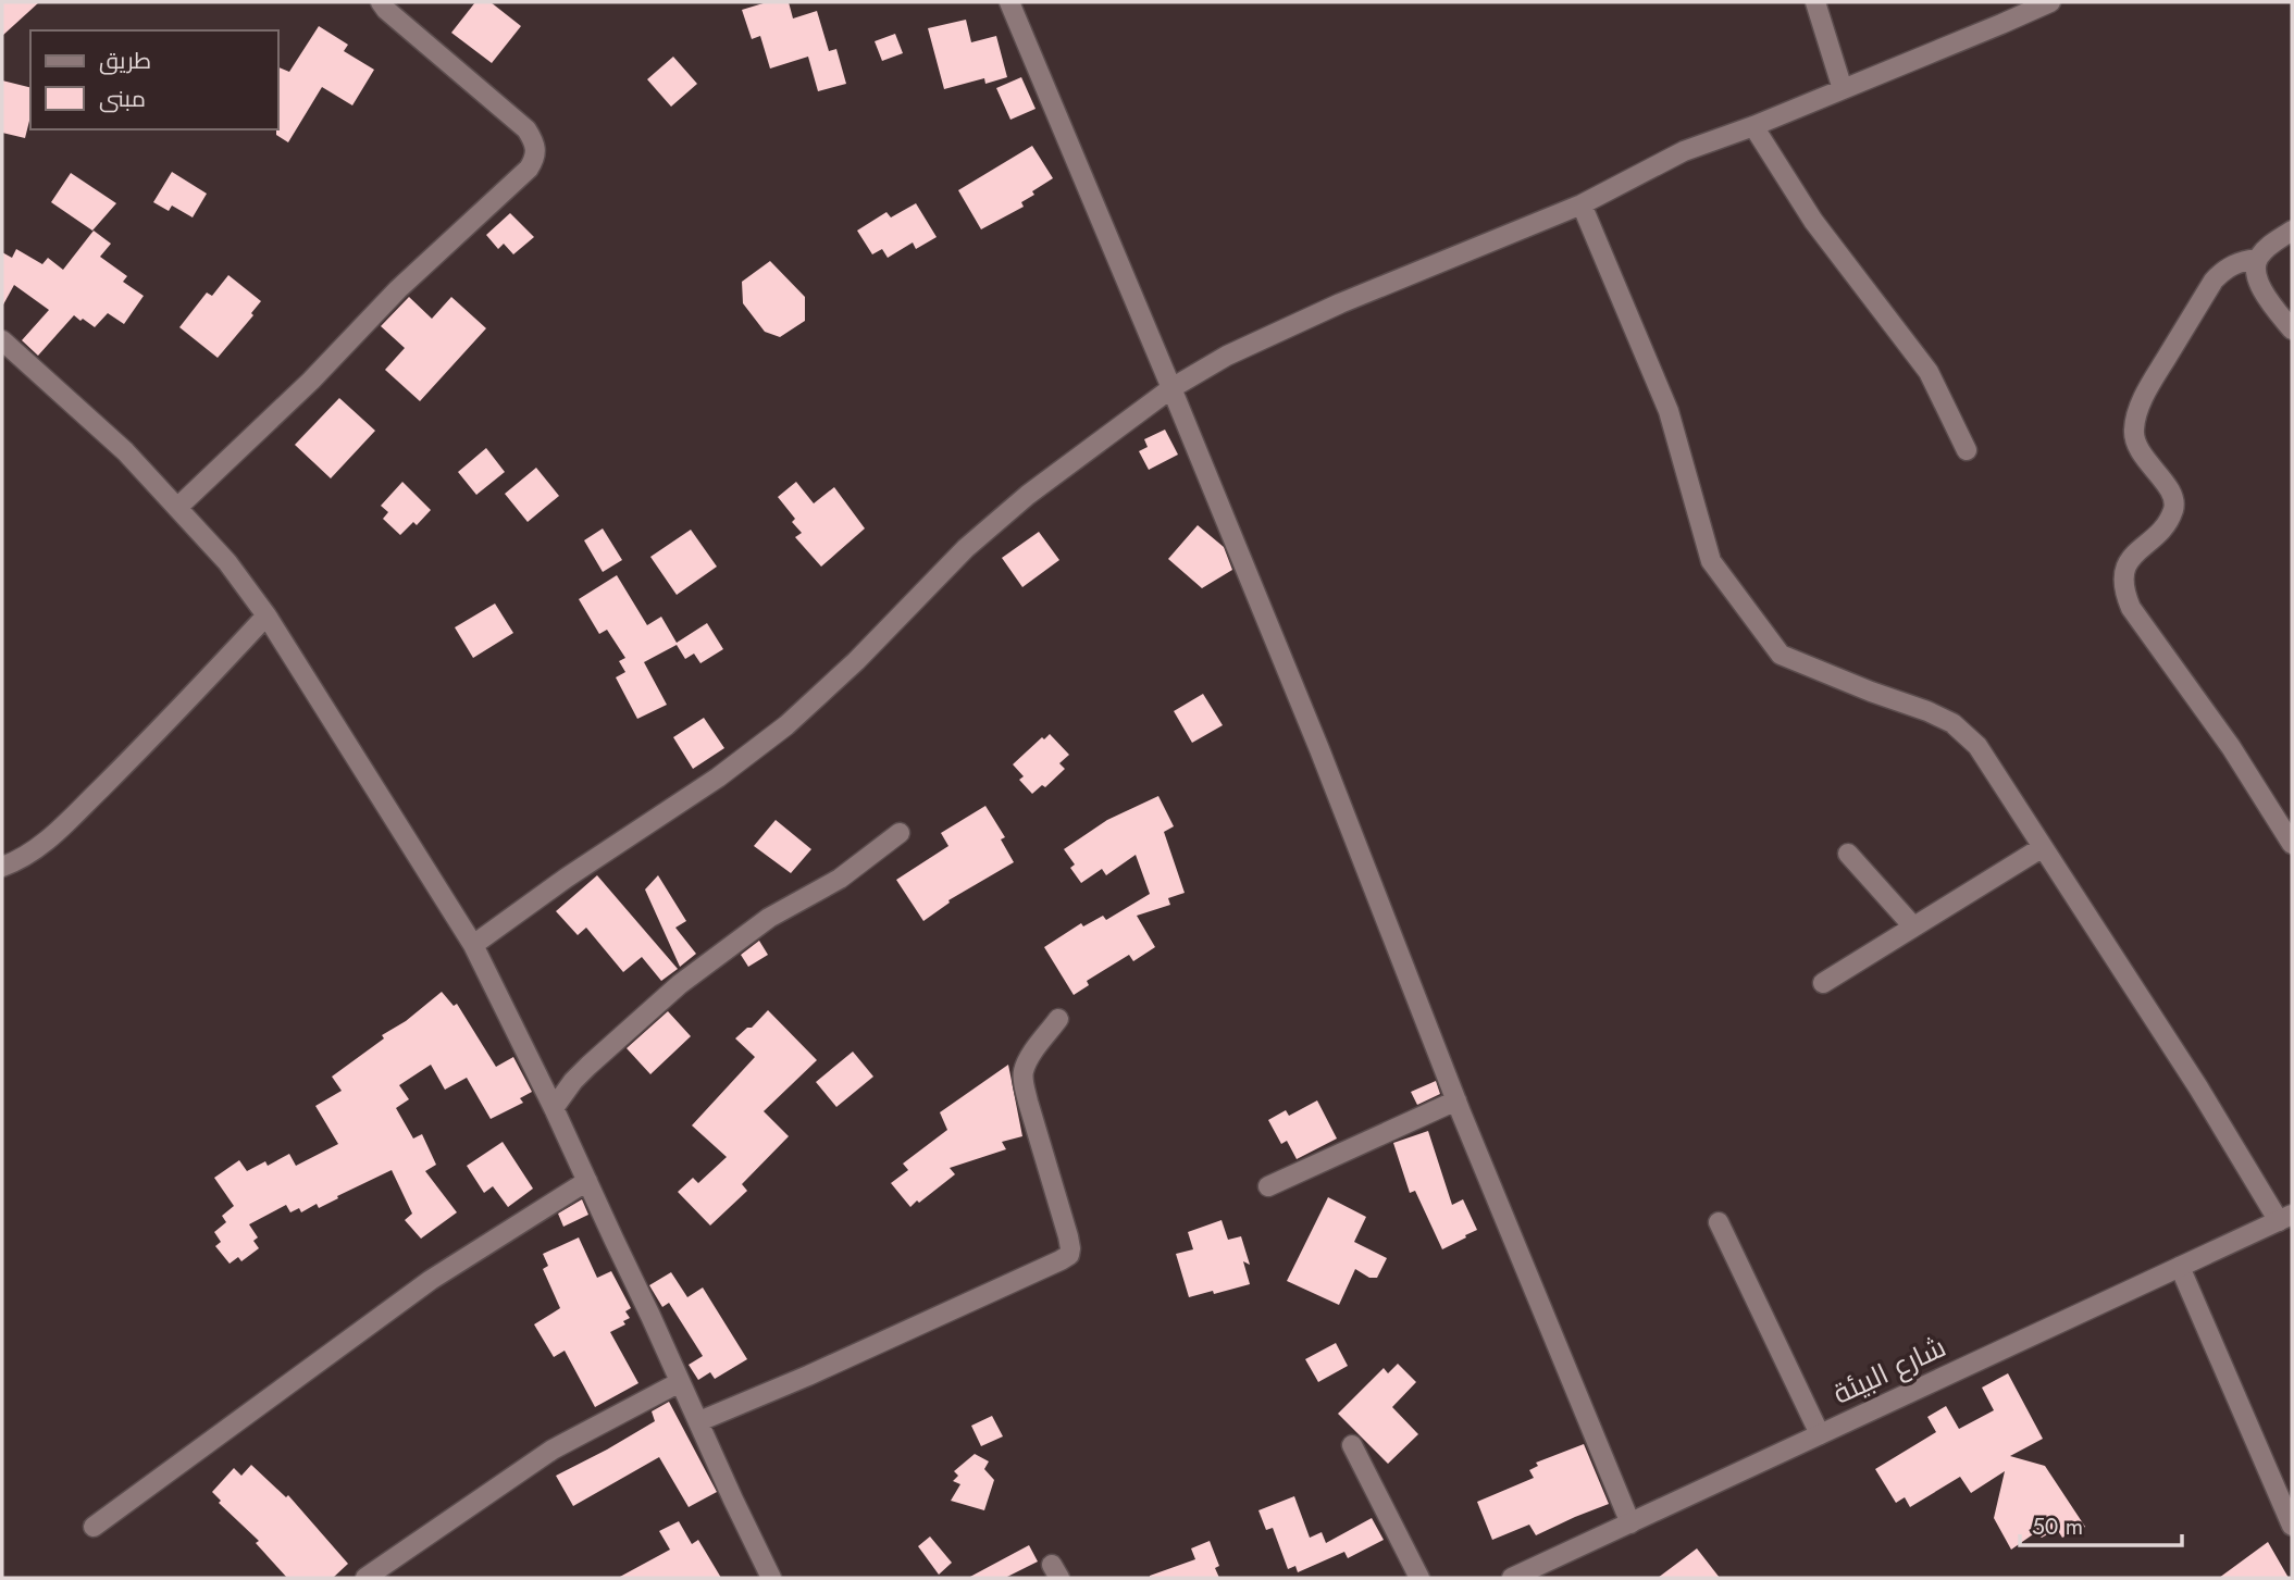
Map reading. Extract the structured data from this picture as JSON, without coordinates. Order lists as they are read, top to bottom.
{
  "streets": {
    "street": ["شارع البيئة"]
  },
  "legend": ["طريق", "مبنى"],
  "scale_bar": "50 m"
}
